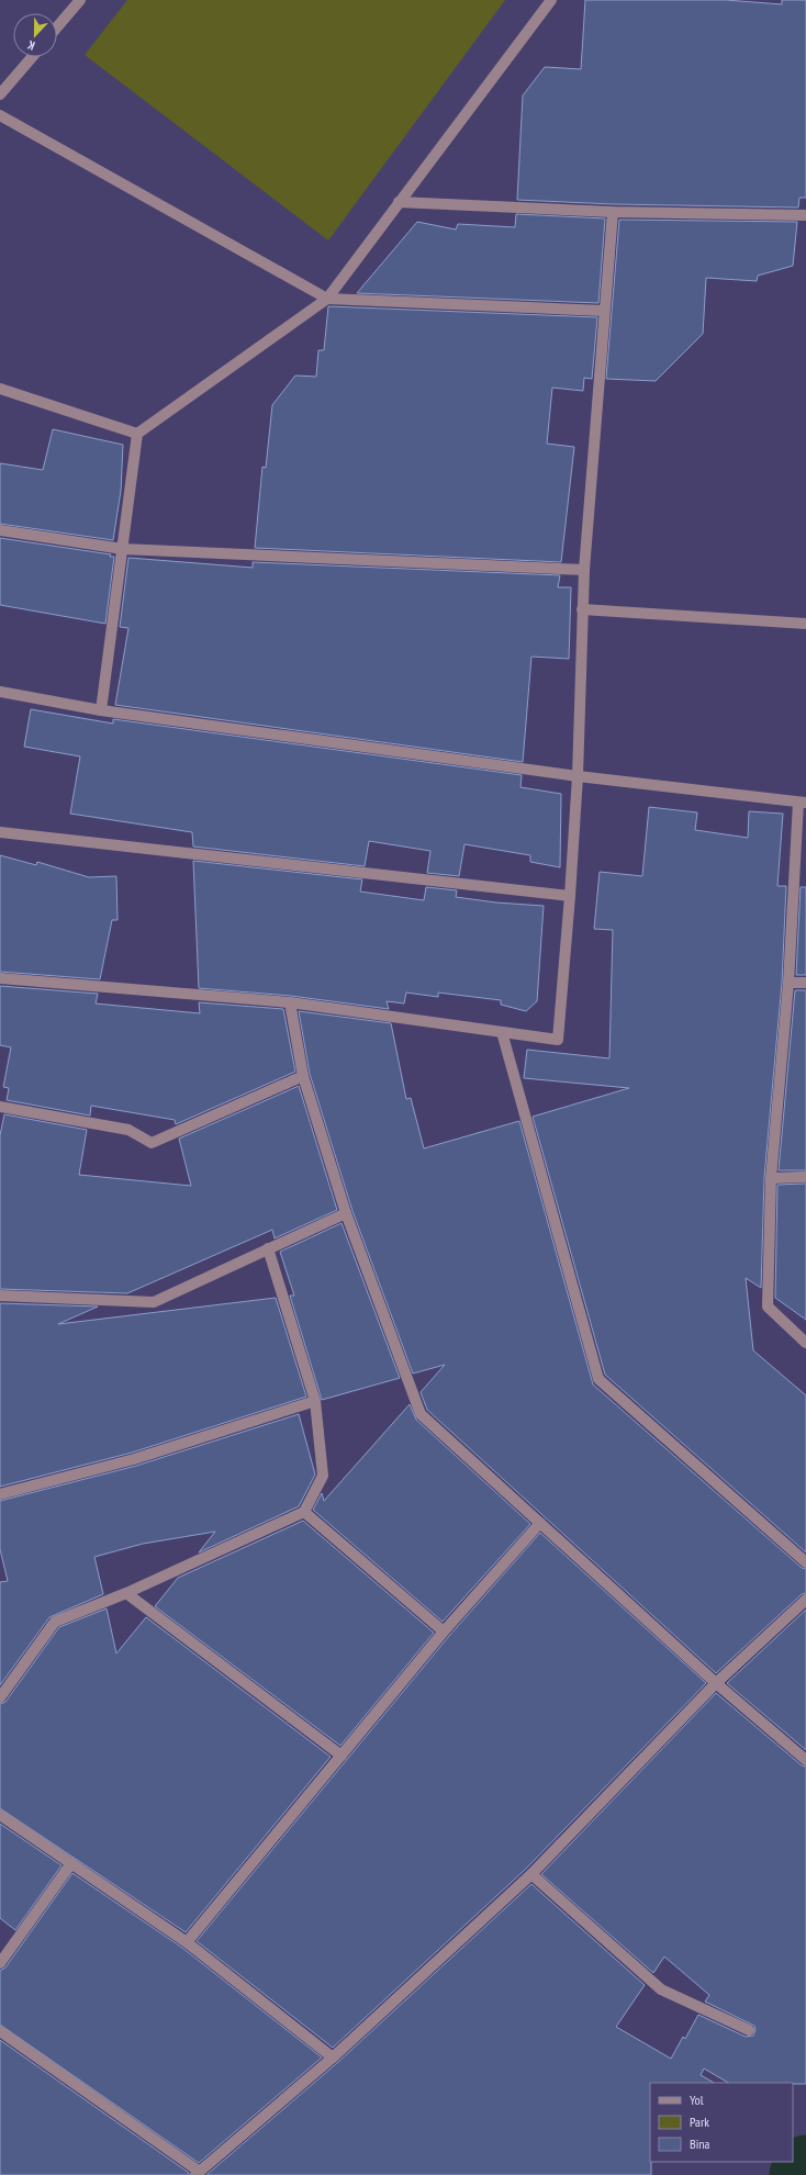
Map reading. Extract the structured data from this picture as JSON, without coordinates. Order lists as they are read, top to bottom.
{
  "legend": ["Yol", "Park", "Bina"],
  "north": "bottom"
}
